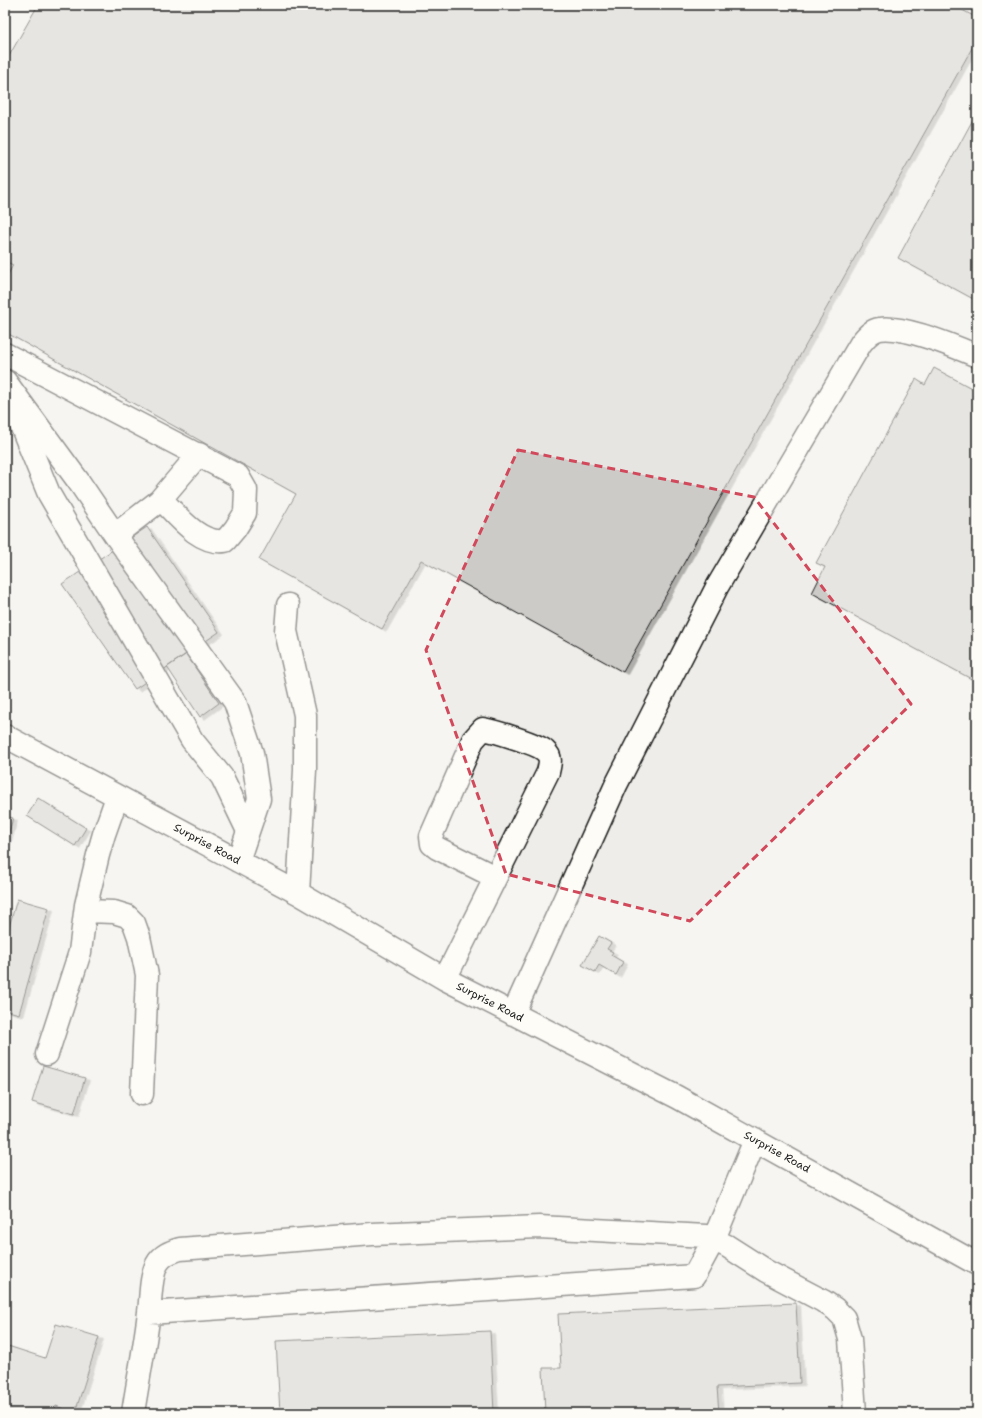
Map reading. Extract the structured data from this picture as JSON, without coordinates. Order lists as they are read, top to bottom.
{
  "streets": {
    "lane": ["Surprise Road"]
  }
}
